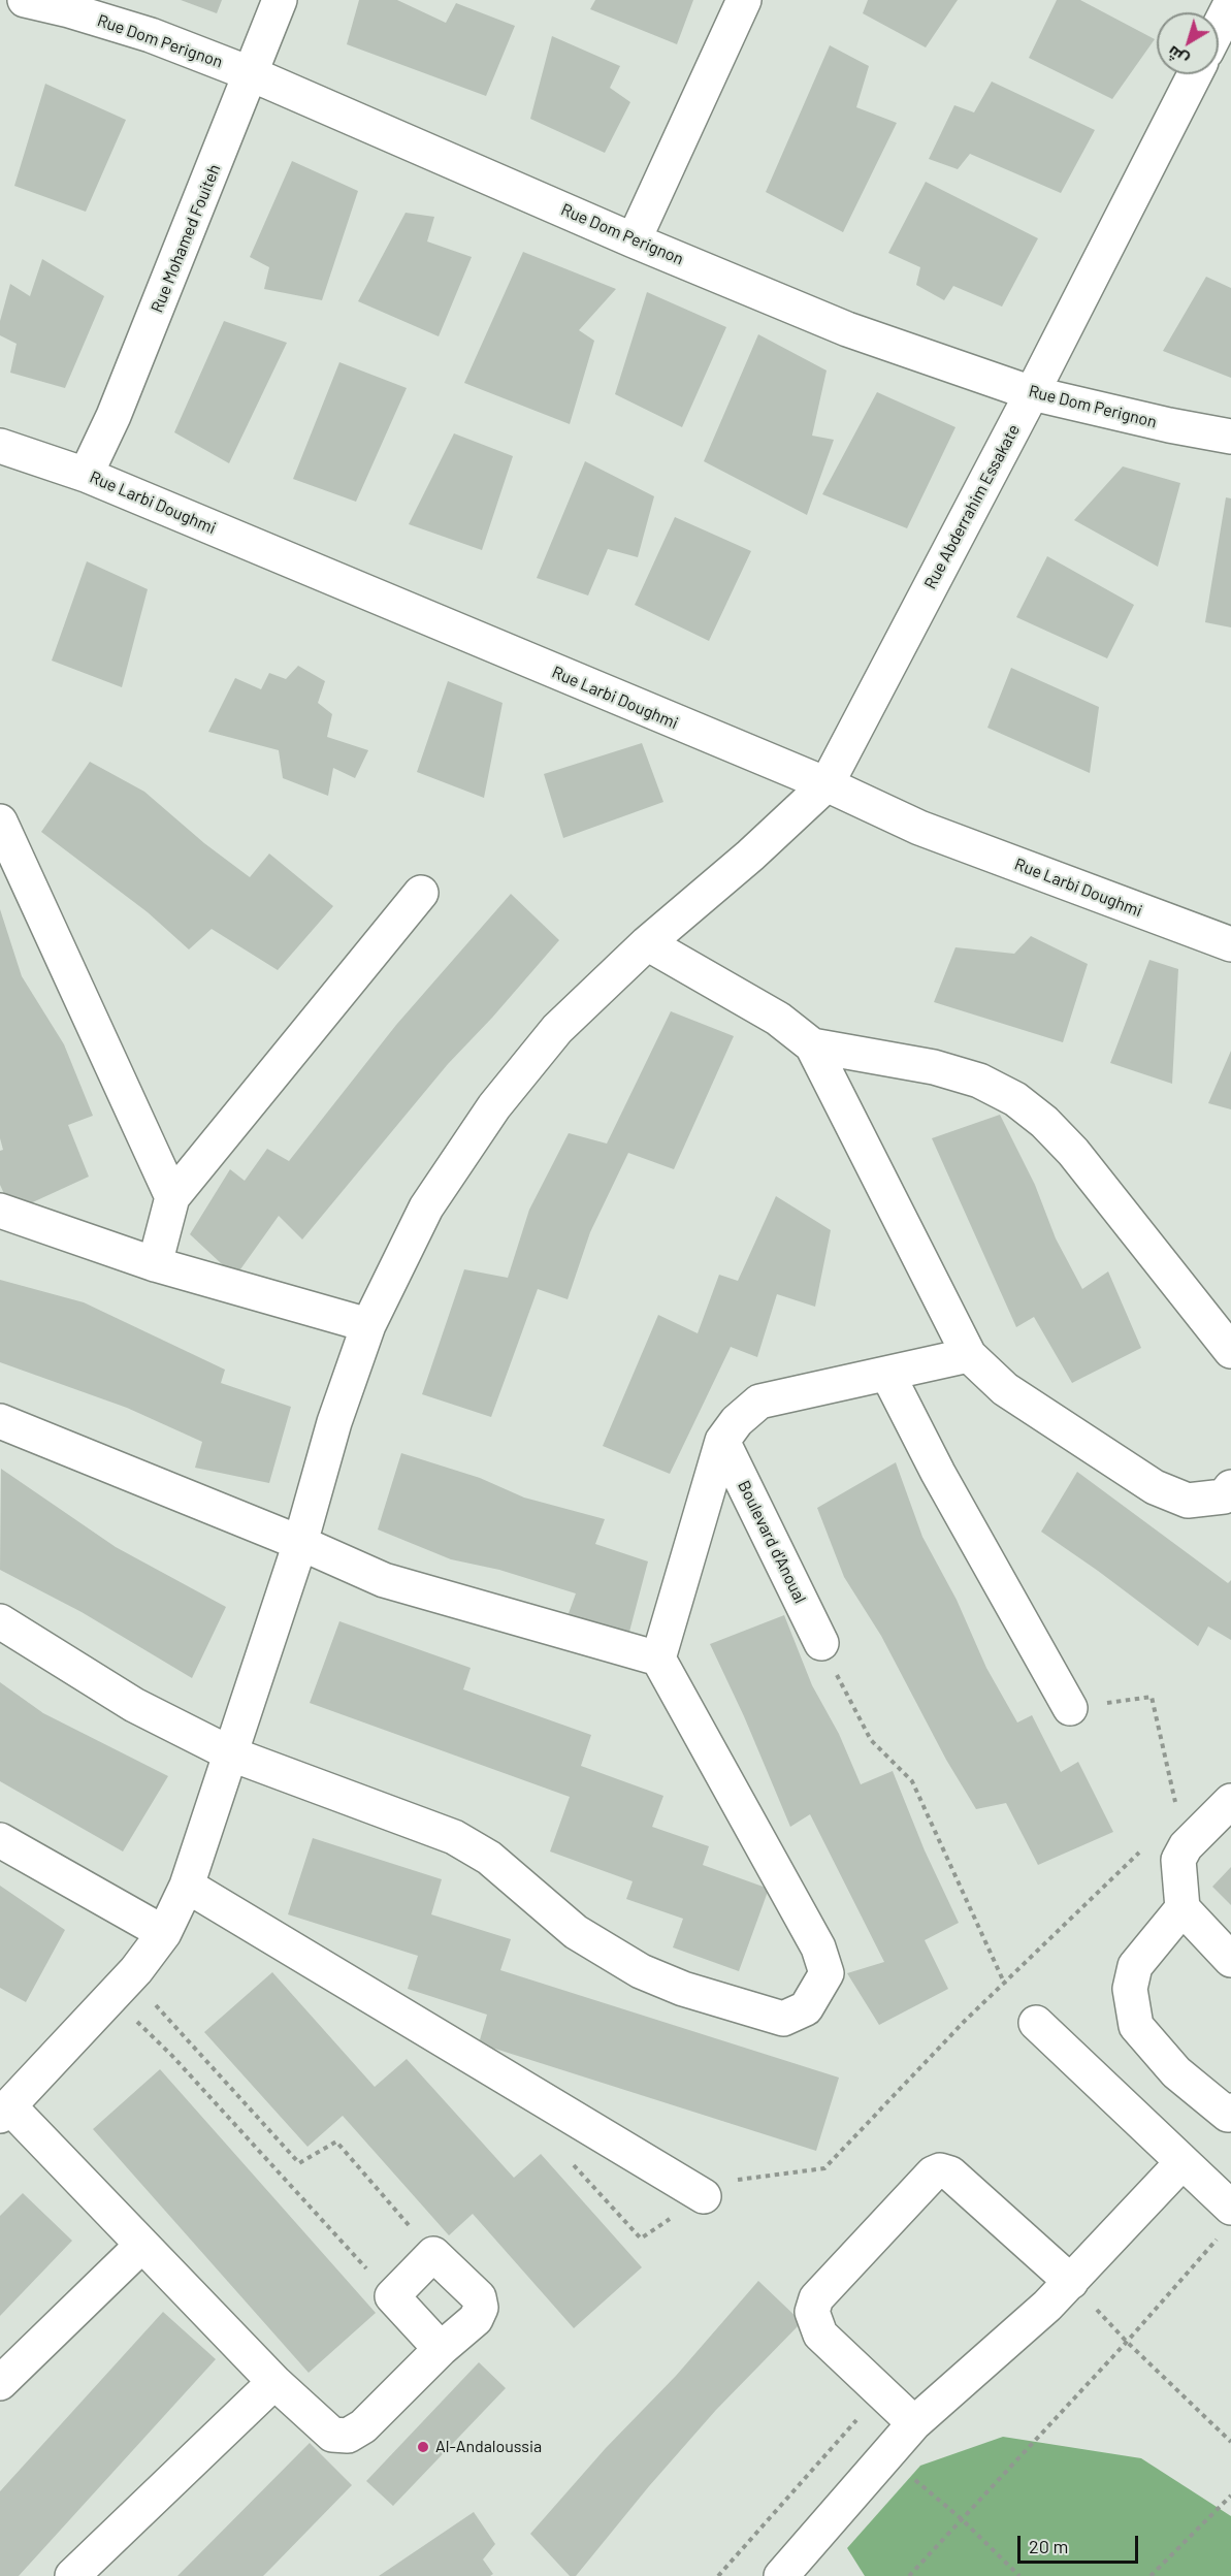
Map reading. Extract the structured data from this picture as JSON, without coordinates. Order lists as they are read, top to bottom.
{
  "streets": {
    "street": [
      "Rue Dom Perignon",
      "Rue Mohamed Fouiteh",
      "Rue Larbi Doughmi",
      "Rue Abderrahim Essakate",
      "Boulevard d'Anoual"
    ]
  },
  "crossings": [
    ["Rue Dom Perignon", "Rue Mohamed Fouiteh"],
    ["Rue Dom Perignon", "Rue Abderrahim Essakate"],
    ["Rue Mohamed Fouiteh", "Rue Larbi Doughmi"],
    ["Rue Larbi Doughmi", "Rue Abderrahim Essakate"]
  ],
  "places": ["Al-Andaloussia"],
  "scale_bar": "20 m",
  "north": "bottom left"
}
